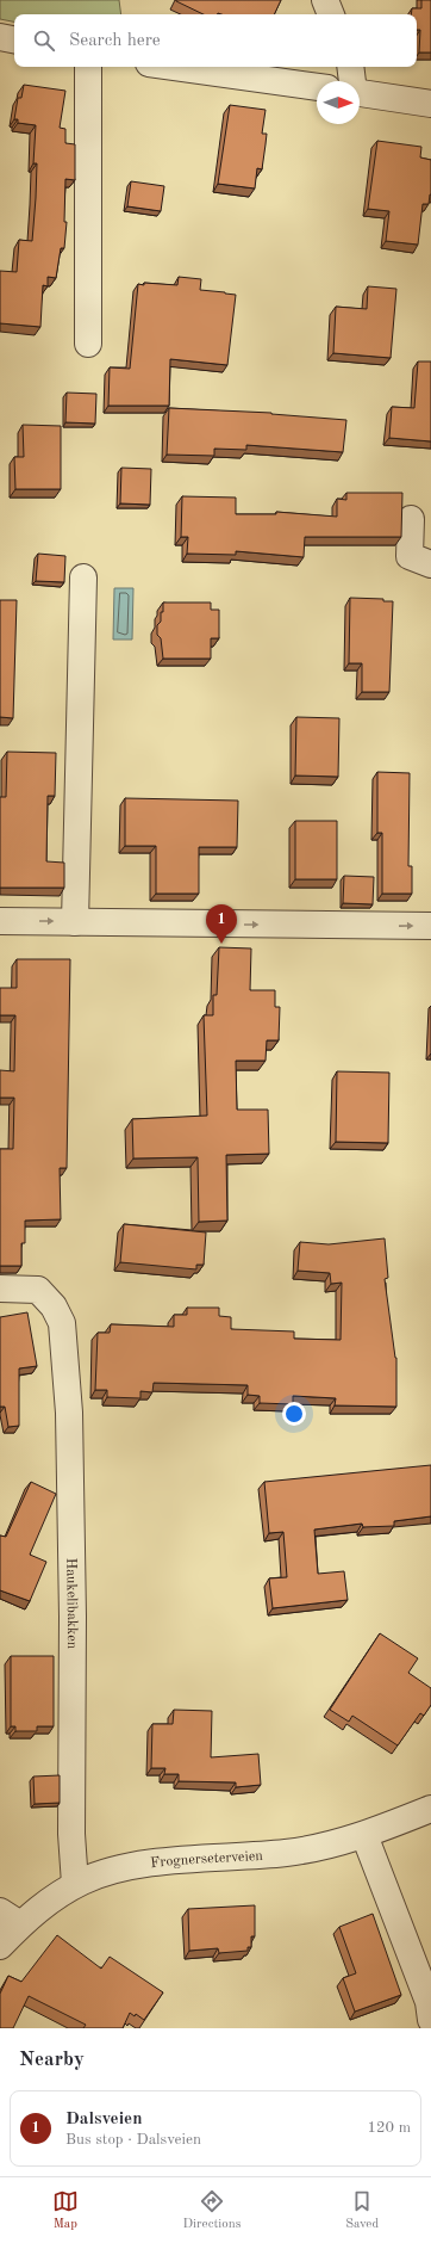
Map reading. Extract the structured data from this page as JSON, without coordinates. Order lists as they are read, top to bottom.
{
  "streets": {
    "street": ["Haukelibakken", "Frognerseterveien"]
  },
  "crossings": [
    ["Haukelibakken", "Frognerseterveien"]
  ],
  "north": "right",
  "page": {
    "search": "Search here",
    "pins": "1",
    "heading": "Nearby",
    "list": [
      {
        "mark": "1",
        "name": "Dalsveien",
        "note": "Bus stop · Dalsveien",
        "value": "120 m"
      }
    ],
    "nav": ["Map", "Directions", "Saved"]
  }
}
